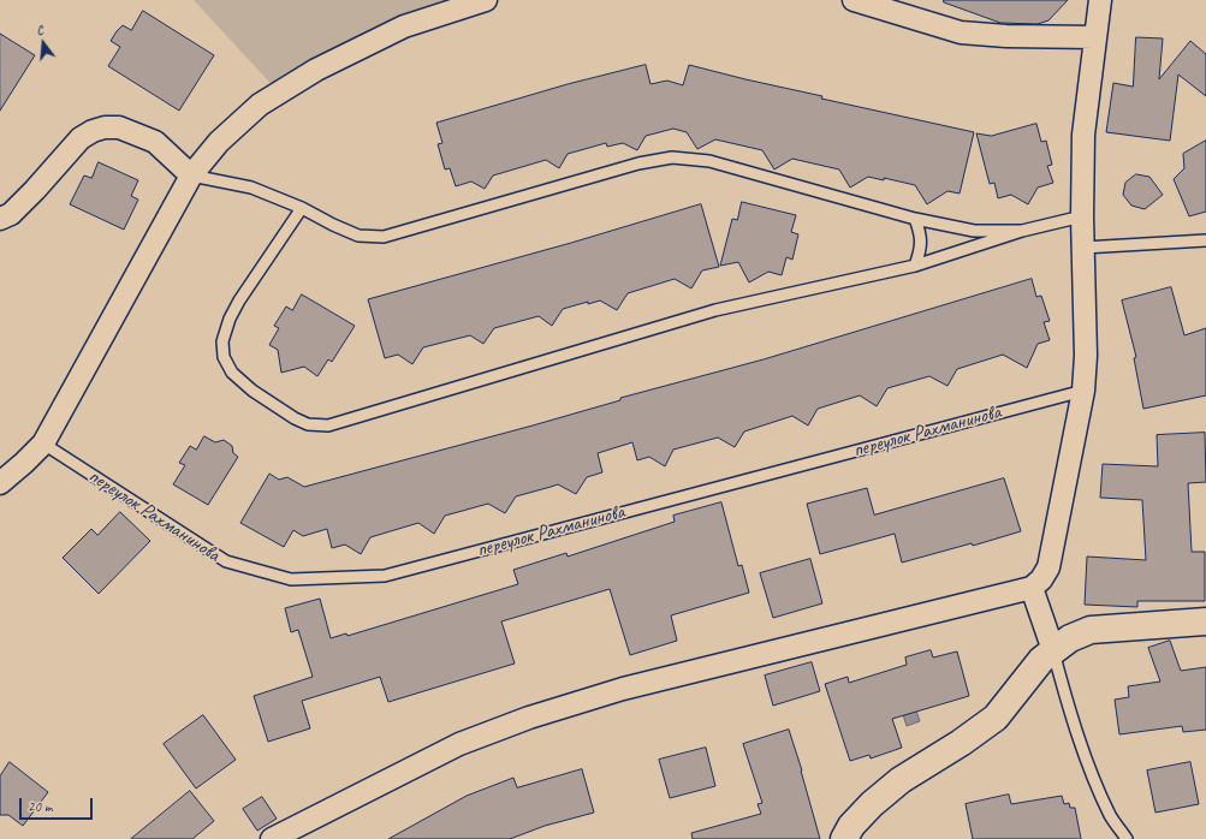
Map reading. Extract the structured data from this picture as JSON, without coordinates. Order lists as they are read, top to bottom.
{
  "streets": {
    "lane": ["переулок Рахманинова"]
  },
  "scale_bar": "20 m",
  "north": "top"
}
